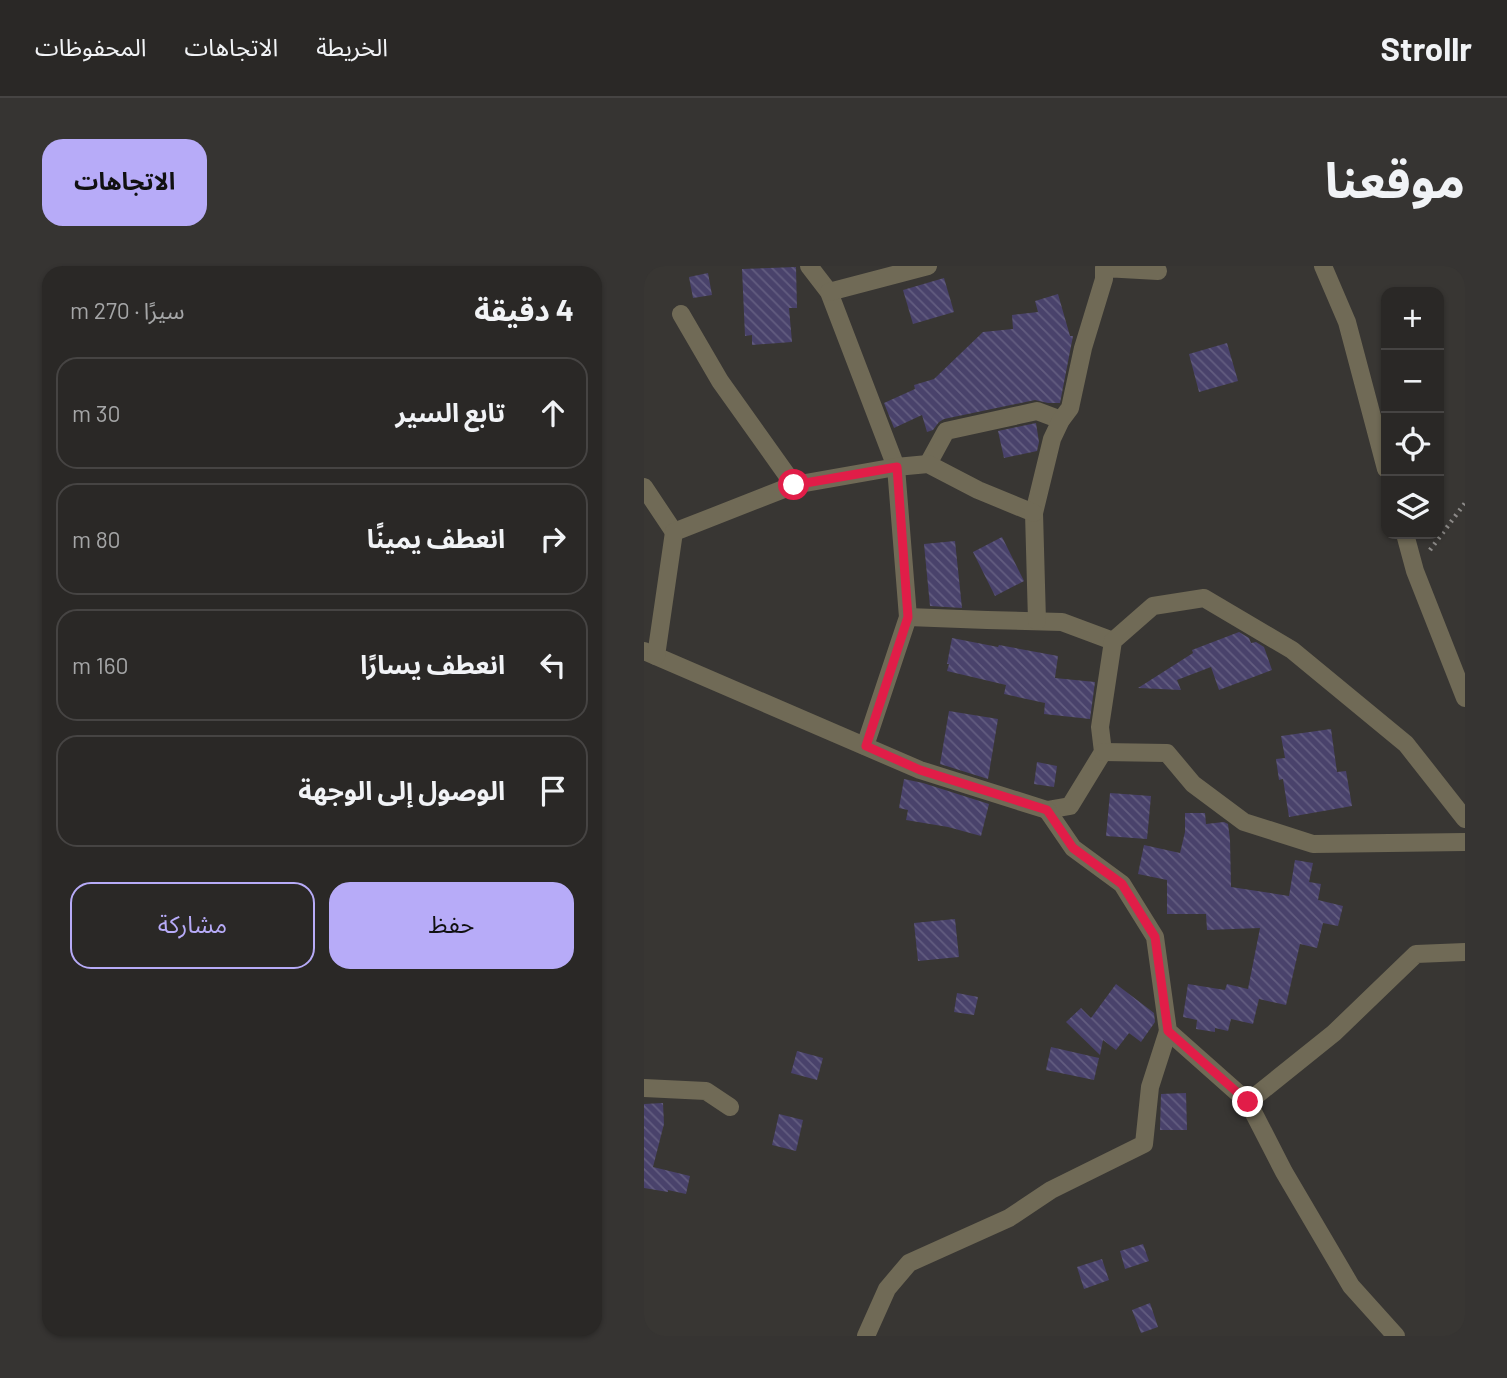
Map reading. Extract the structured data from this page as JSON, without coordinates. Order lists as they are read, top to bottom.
{
  "page": {
    "header": "Strollr",
    "nav": ["الخريطة", "الاتجاهات", "المحفوظات"],
    "title": "موقعنا",
    "buttons": [
      "الاتجاهات",
      ["حفظ", "مشاركة"]
    ],
    "heading": ["4 دقيقة", "سيرًا · 270 m"],
    "map_buttons": ["+", "−"],
    "list": [
      ["تابع السير", "30 m"],
      ["انعطف يمينًا", "80 m"],
      ["انعطف يسارًا", "160 m"],
      "الوصول إلى الوجهة"
    ]
  }
}
